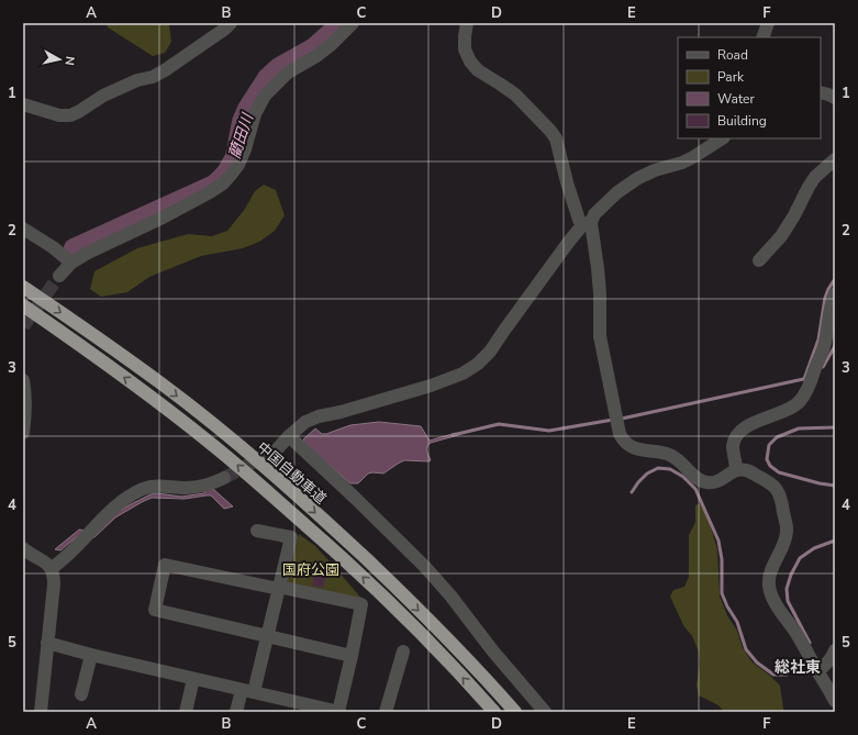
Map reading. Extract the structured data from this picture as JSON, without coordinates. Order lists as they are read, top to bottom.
{
  "streets": {
    "highway": ["中国自動車道"]
  },
  "districts": ["総社東"],
  "water": ["藺田川"],
  "parks": ["国府公園"],
  "legend": [
    "Road",
    "Park",
    "Water",
    "Building"
  ],
  "north": "right",
  "grid": {
    "columns": [
      "A",
      "B",
      "C",
      "D",
      "E",
      "F"
    ],
    "rows": [
      "1",
      "2",
      "3",
      "4",
      "5"
    ]
  }
}
